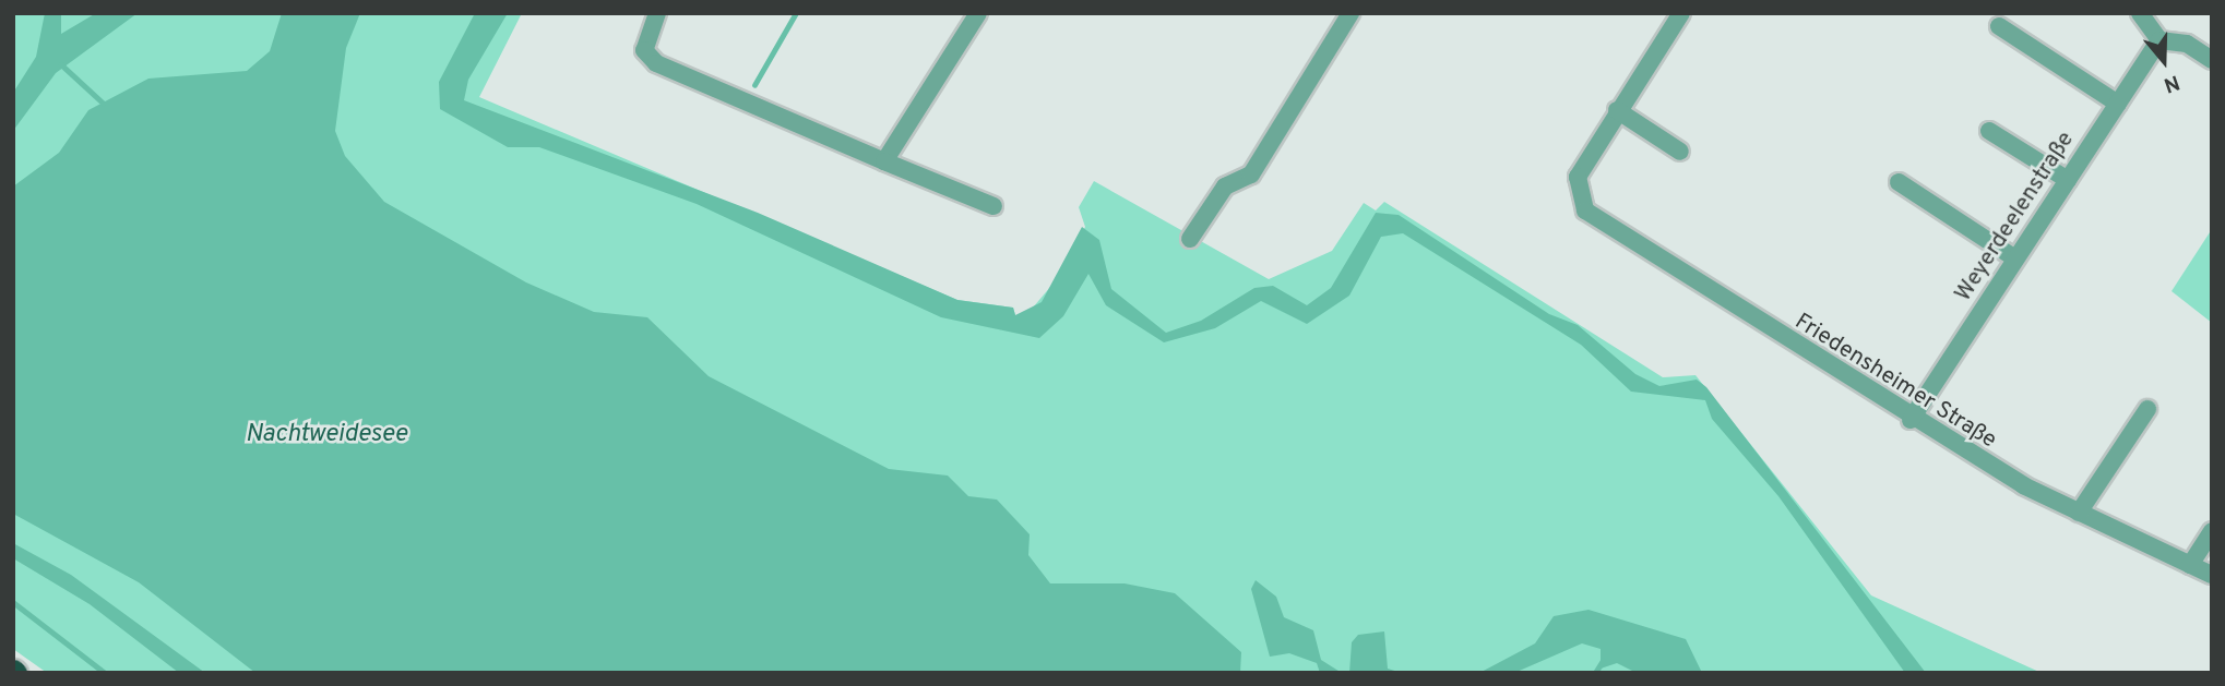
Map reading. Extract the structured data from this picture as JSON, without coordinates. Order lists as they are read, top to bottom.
{
  "streets": {
    "street": ["Weyerdeelenstraße", "Friedensheimer Straße"]
  },
  "crossings": [
    ["Weyerdeelenstraße", "Friedensheimer Straße"]
  ],
  "water": ["Nachtweidesee"],
  "north": "bottom"
}
